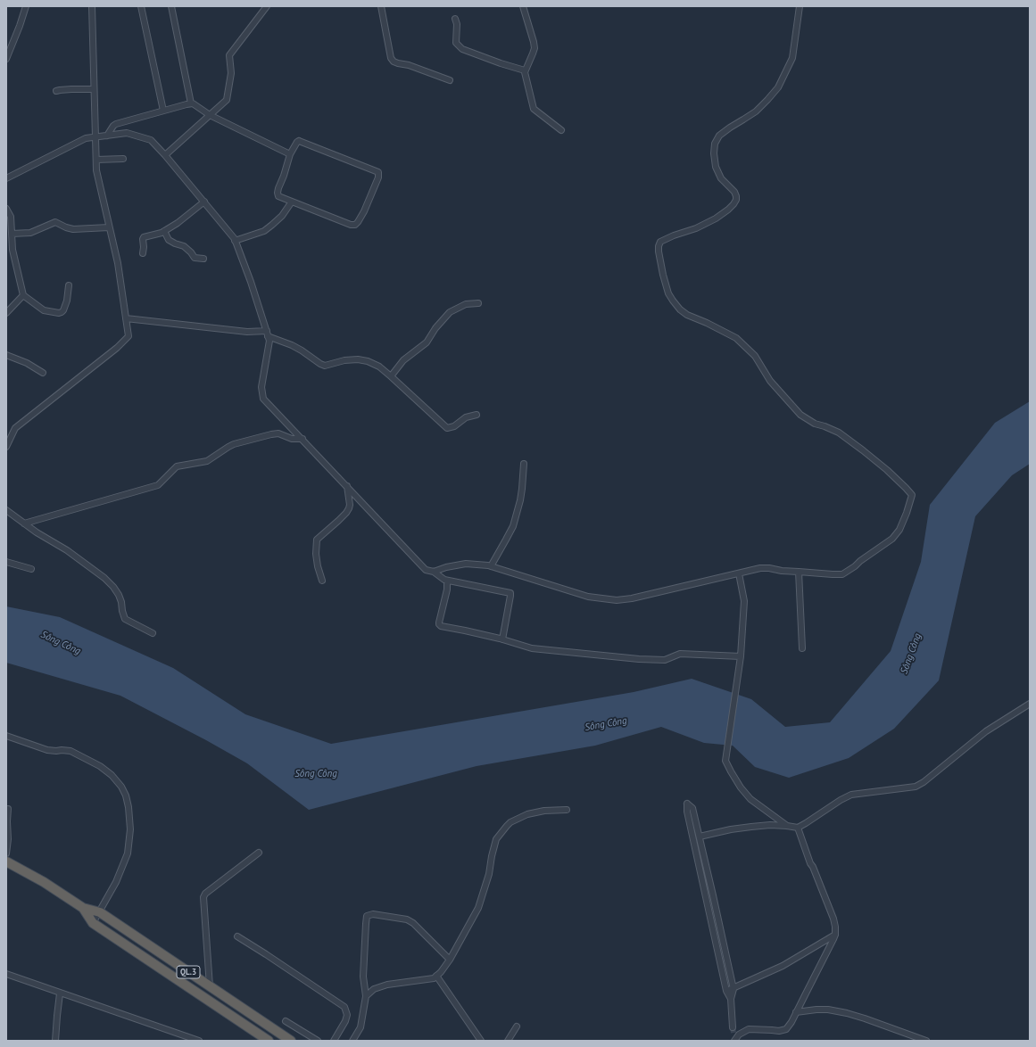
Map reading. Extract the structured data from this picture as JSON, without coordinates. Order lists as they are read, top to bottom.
{
  "streets": {
    "highway": ["QL.3"]
  },
  "water": ["Sông Công"]
}
